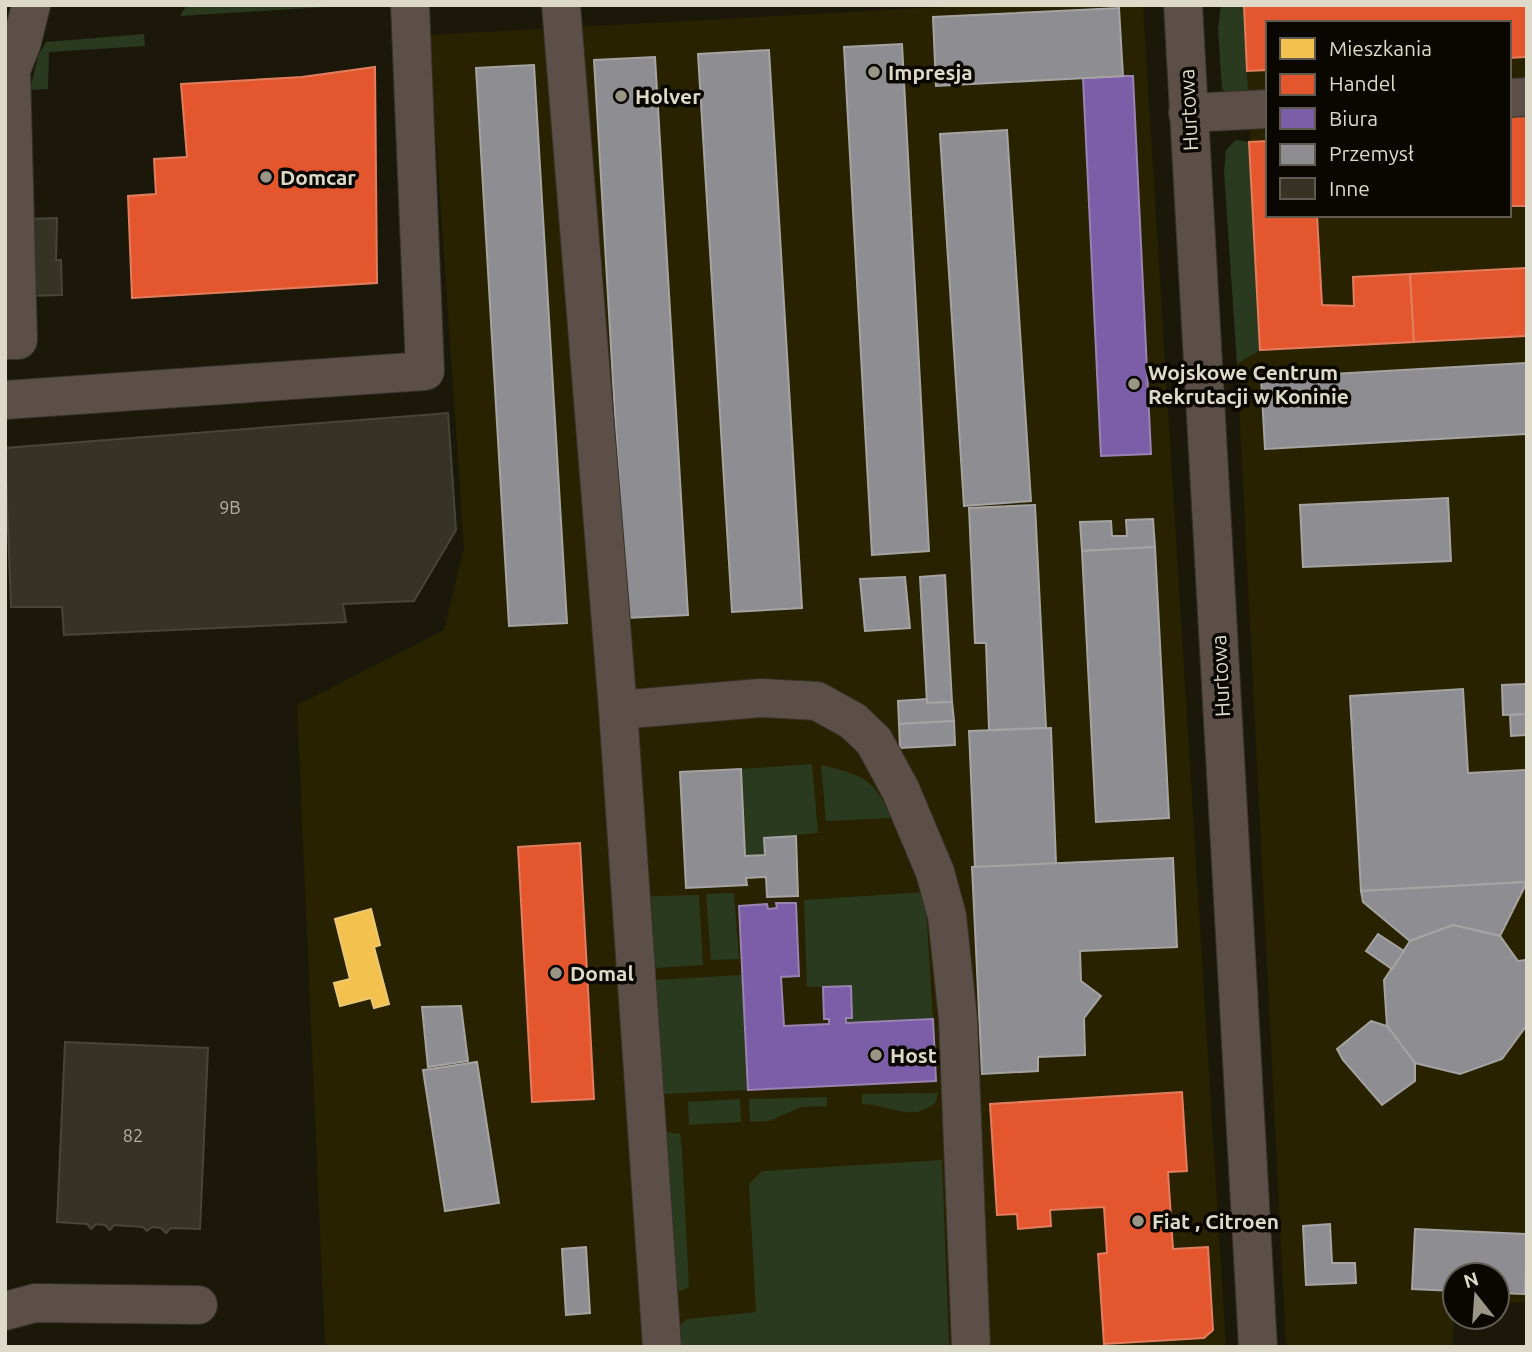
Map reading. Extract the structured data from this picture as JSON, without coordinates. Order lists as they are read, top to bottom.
{
  "streets": {
    "street": ["Hurtowa"]
  },
  "places": [
    "Impresja",
    "Holver",
    "Domcar",
    "Wojskowe Centrum Rekrutacji w Koninie",
    "Domal",
    "Host",
    "Fiat , Citroen"
  ],
  "house_numbers": ["9B", "82"],
  "legend": [
    "Mieszkania",
    "Handel",
    "Biura",
    "Przemysł",
    "Inne"
  ],
  "north": "top"
}
